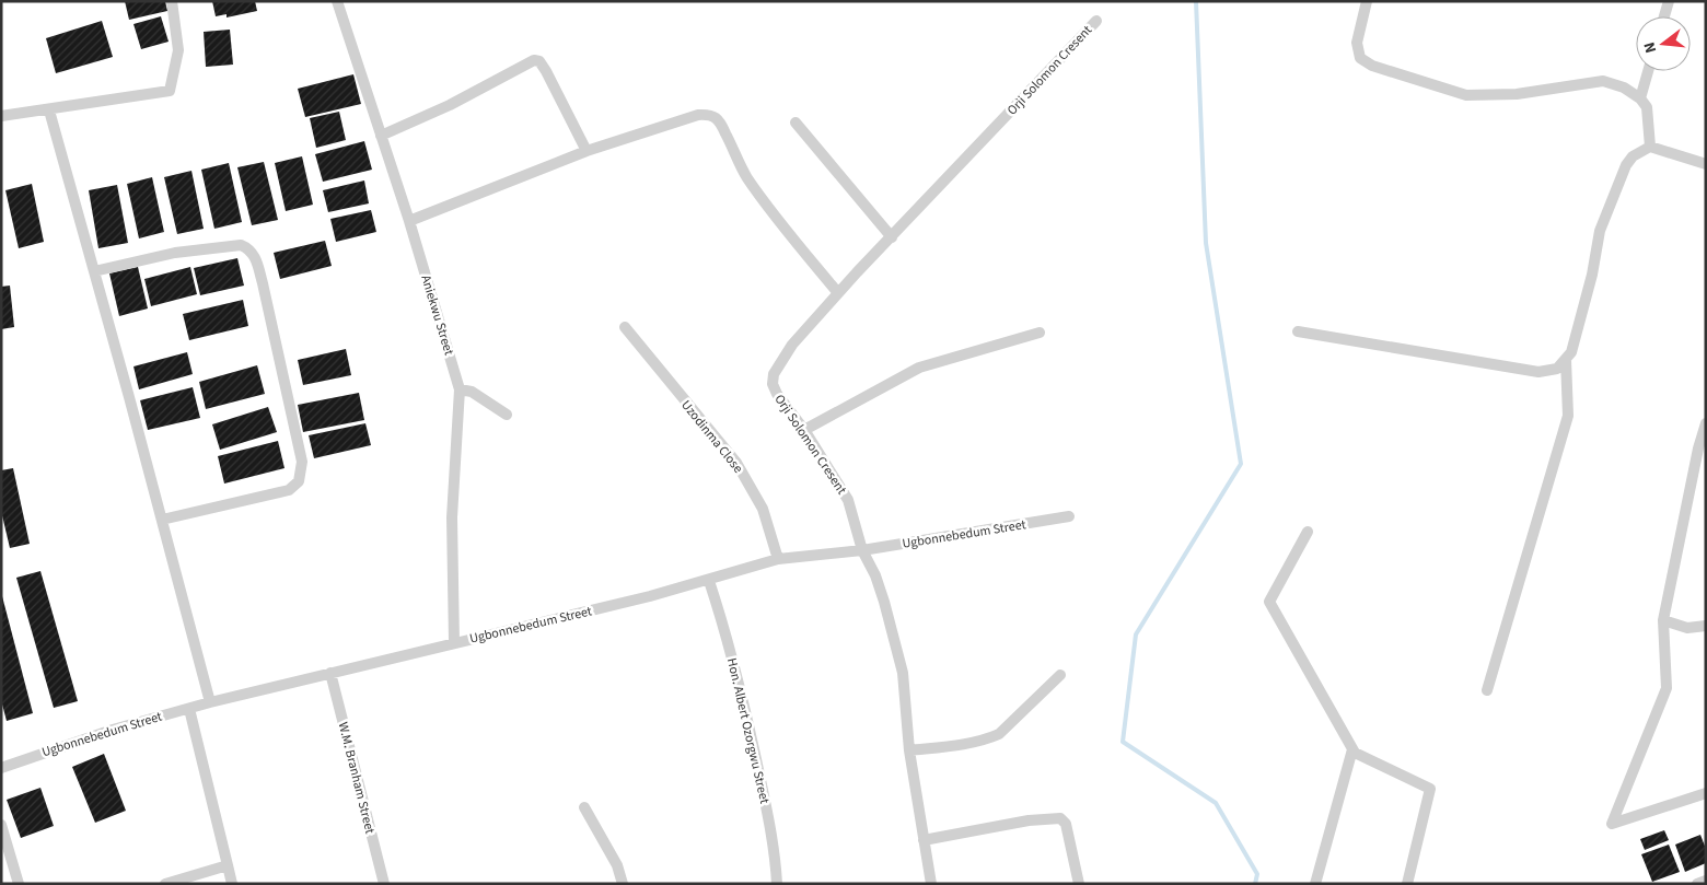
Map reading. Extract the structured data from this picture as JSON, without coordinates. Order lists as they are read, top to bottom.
{
  "streets": {
    "street": [
      "Orji Solomon Cresent",
      "Aniekwu Street",
      "Uzodinma Close",
      "Ugbonnebedum Street",
      "Hon. Albert Ozorgwu Street",
      "W.M. Branham Street"
    ]
  },
  "crossings": [
    ["Orji Solomon Cresent", "Ugbonnebedum Street"],
    ["Aniekwu Street", "Ugbonnebedum Street"],
    ["Uzodinma Close", "Ugbonnebedum Street"],
    ["Ugbonnebedum Street", "Hon. Albert Ozorgwu Street"],
    ["Ugbonnebedum Street", "W.M. Branham Street"]
  ],
  "north": "left"
}
